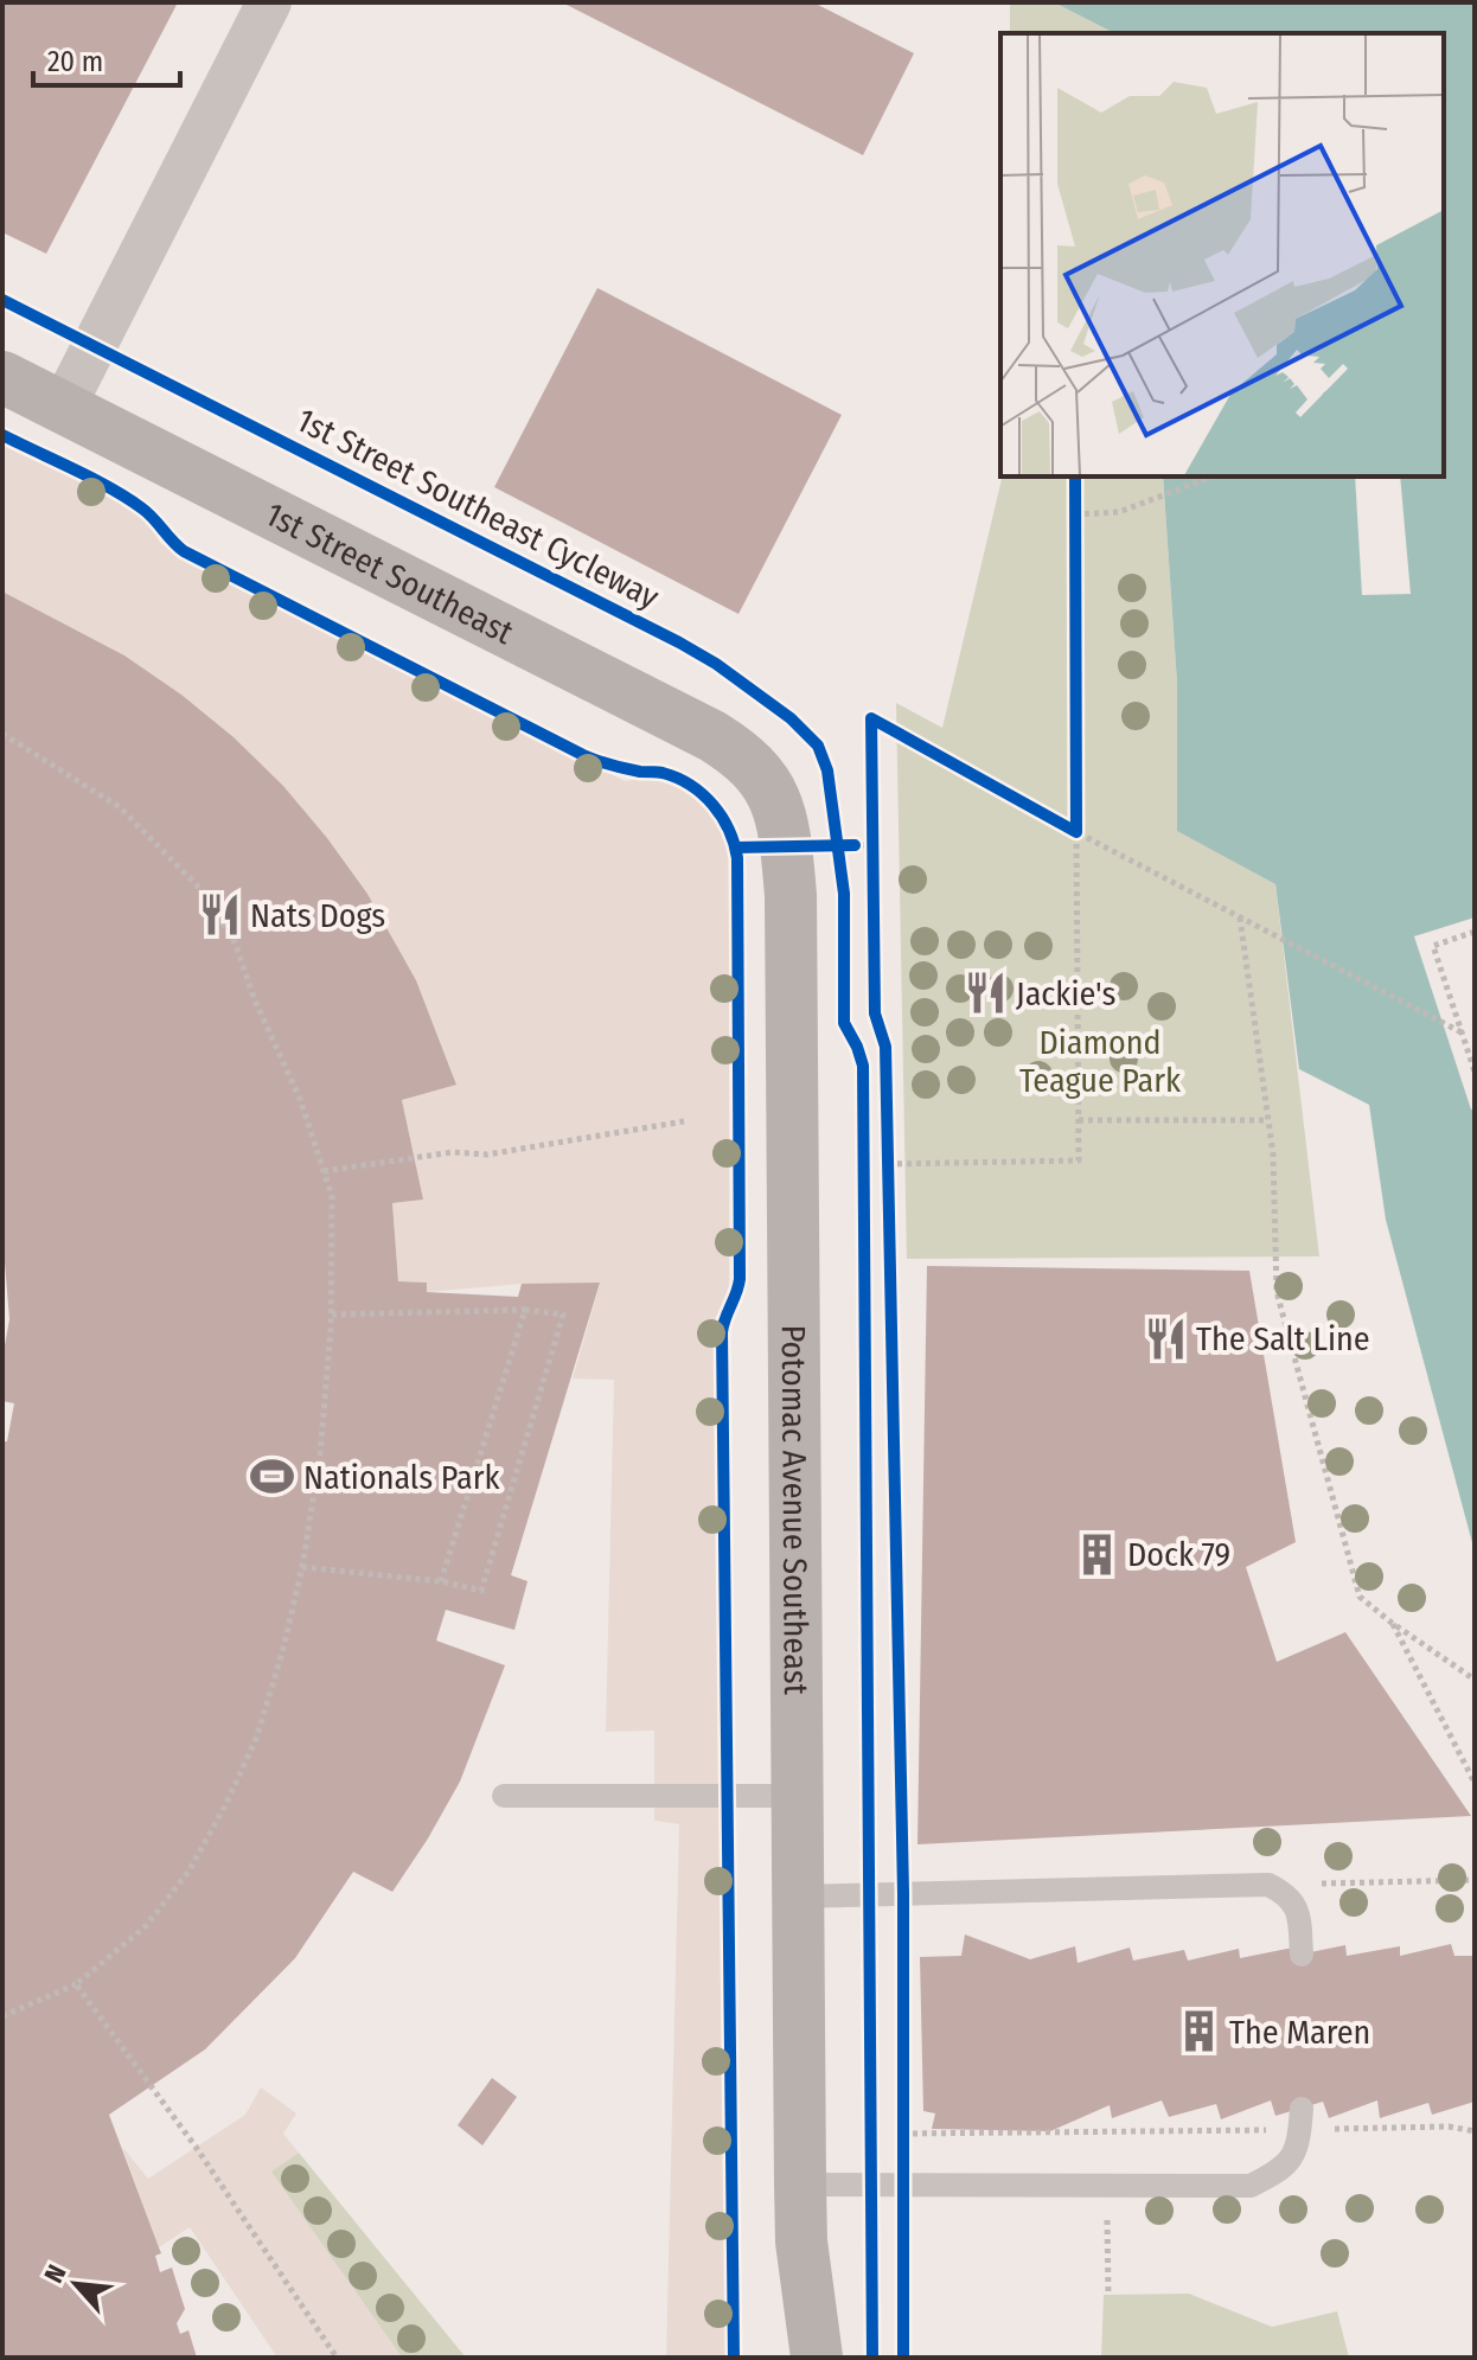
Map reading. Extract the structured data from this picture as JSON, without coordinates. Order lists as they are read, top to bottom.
{
  "streets": {
    "street": ["1st Street Southeast", "Potomac Avenue Southeast"],
    "cycle path": ["1st Street Southeast Cycleway"]
  },
  "crossings": [
    ["1st Street Southeast", "Potomac Avenue Southeast"]
  ],
  "parks": ["Diamond Teague Park"],
  "places": {
    "restaurant": ["Nats Dogs", "Jackie's", "The Salt Line"],
    "sports": ["Nationals Park"],
    "building": ["Dock 79", "The Maren"]
  },
  "scale_bar": "20 m",
  "north": "top left"
}
